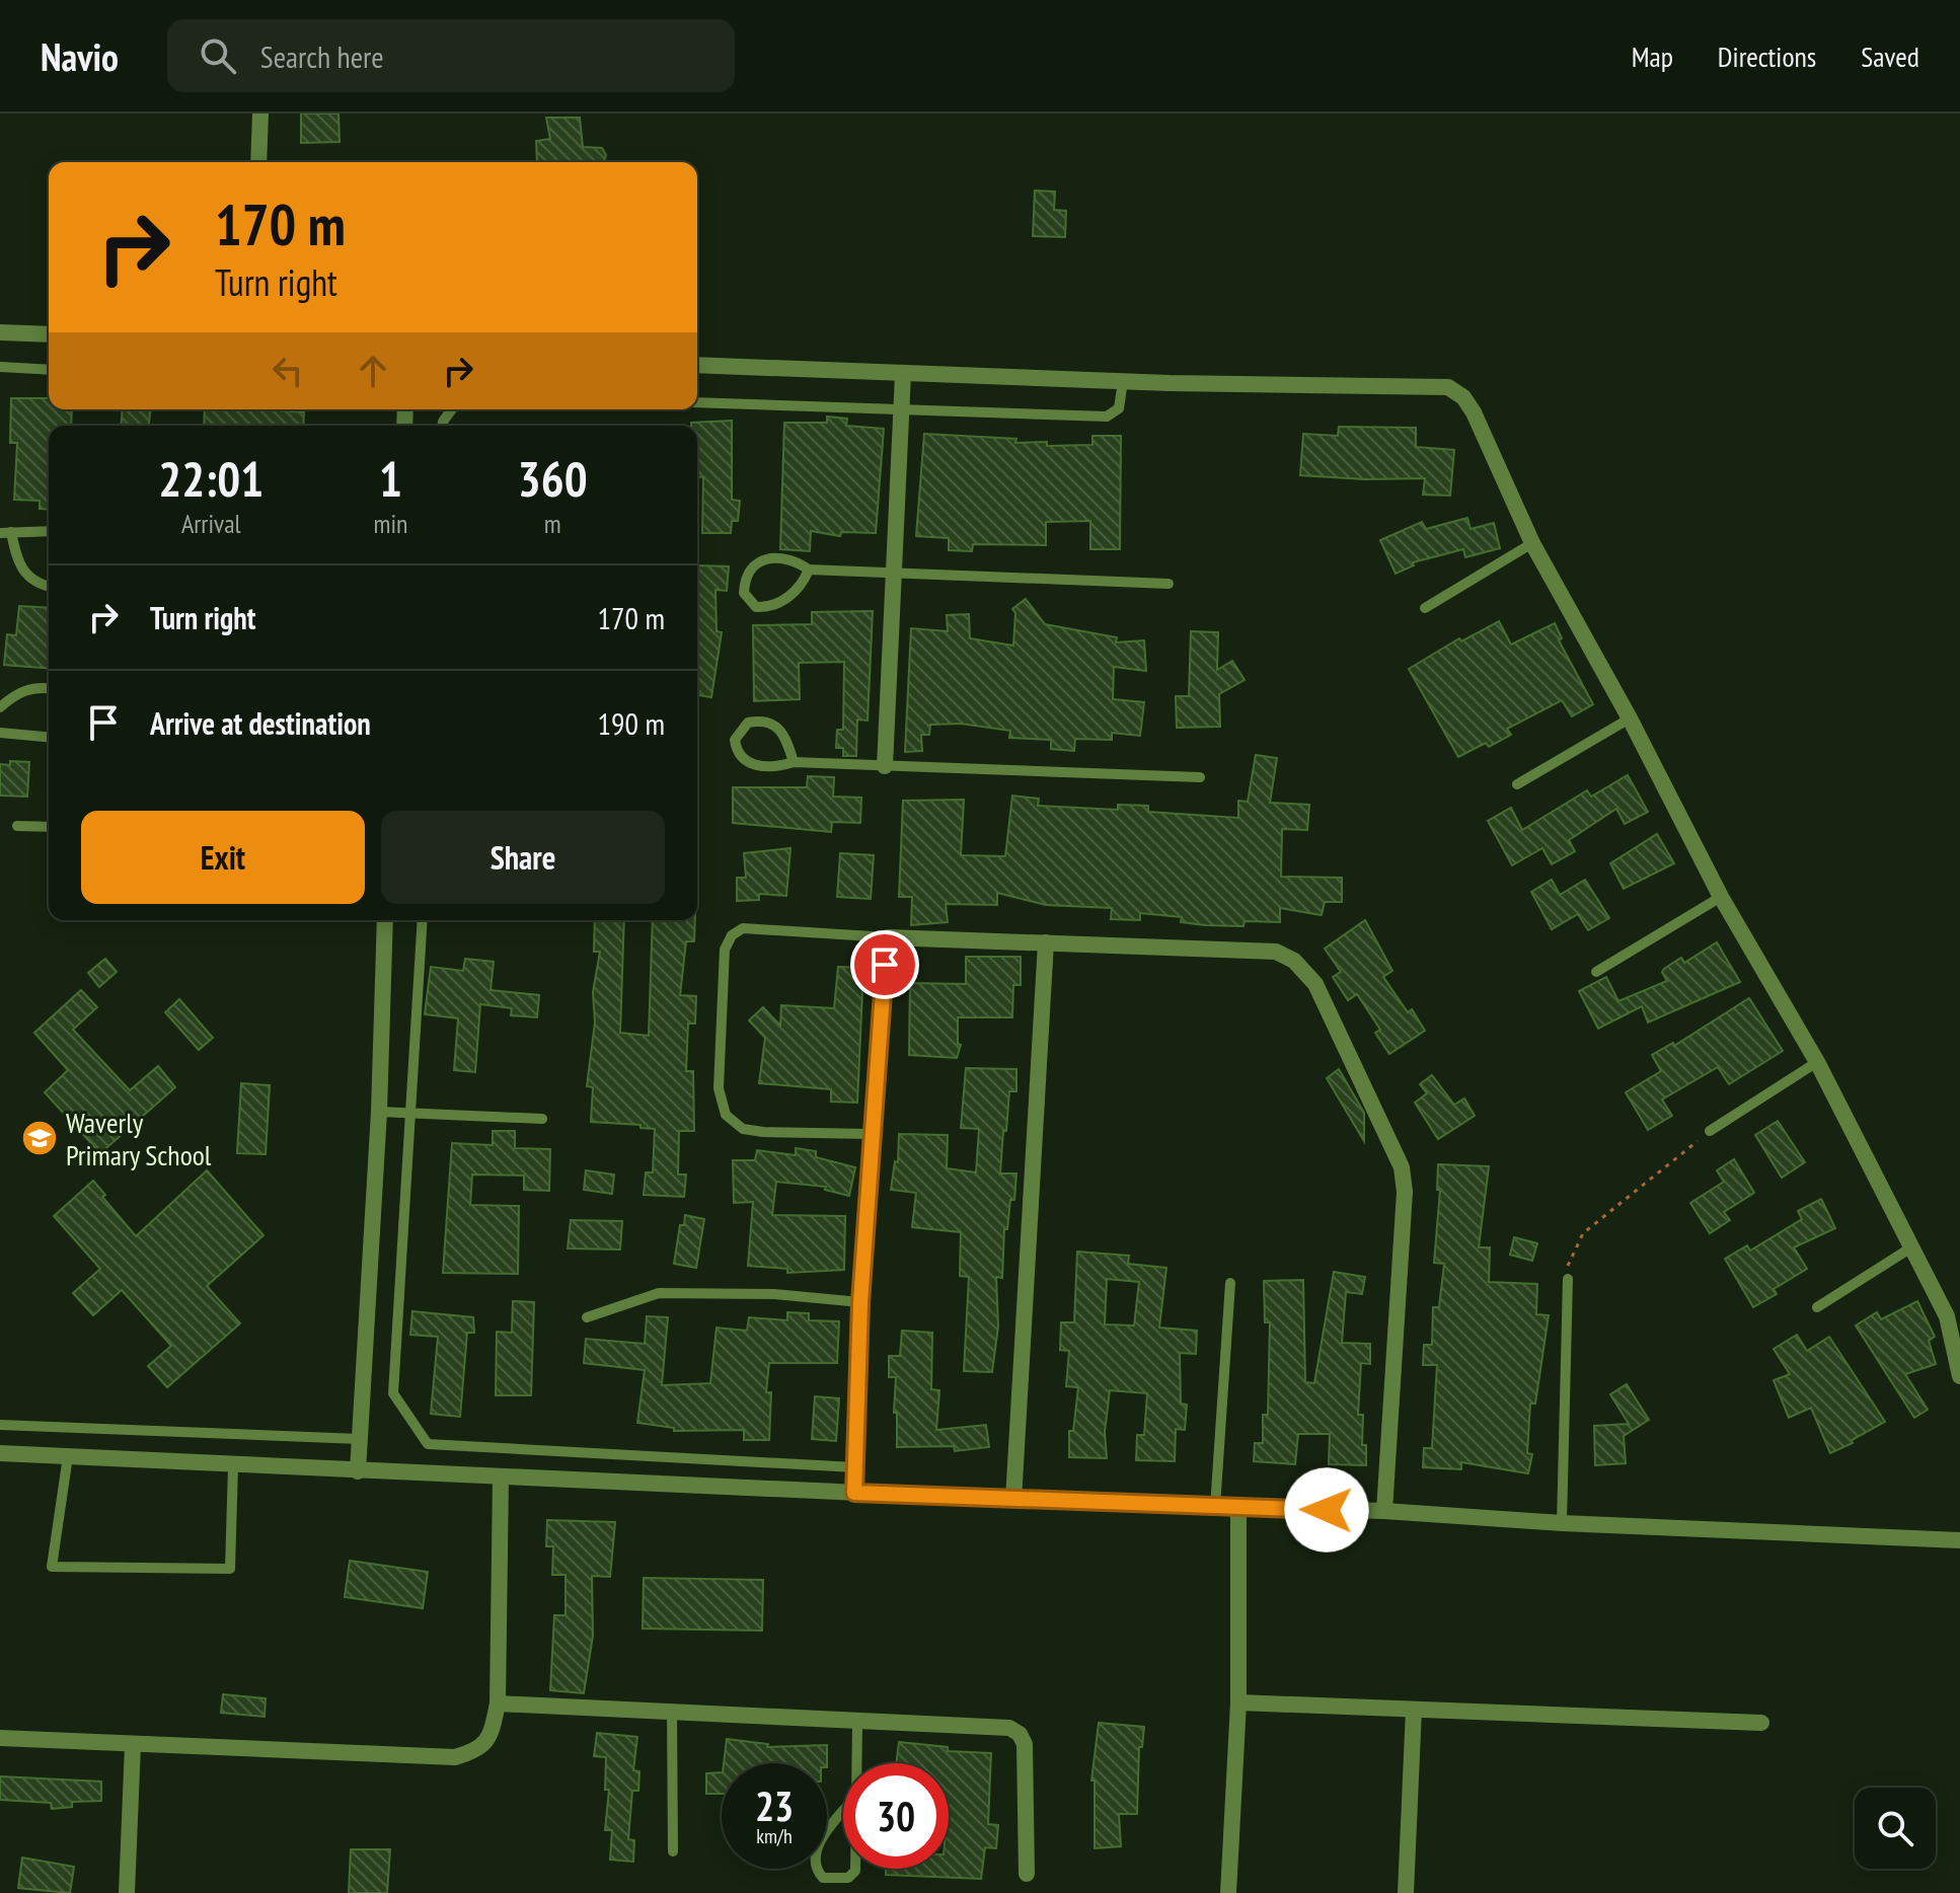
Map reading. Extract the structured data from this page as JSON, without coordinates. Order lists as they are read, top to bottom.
{
  "places": {
    "school or university": ["Waverly Primary School"]
  },
  "page": {
    "header": "Navio",
    "search": "Search here",
    "nav": ["Map", "Directions", "Saved"],
    "turn": ["170 m", "Turn right"],
    "eta": [
      "22:01",
      "Arrival",
      "1",
      "min",
      "360",
      "m"
    ],
    "list": [
      {
        "name": "Turn right",
        "value": "170 m"
      },
      {
        "name": "Arrive at destination",
        "value": "190 m"
      }
    ],
    "buttons": ["Exit", "Share"],
    "speed": "23 km/h",
    "limit": "30"
  }
}
